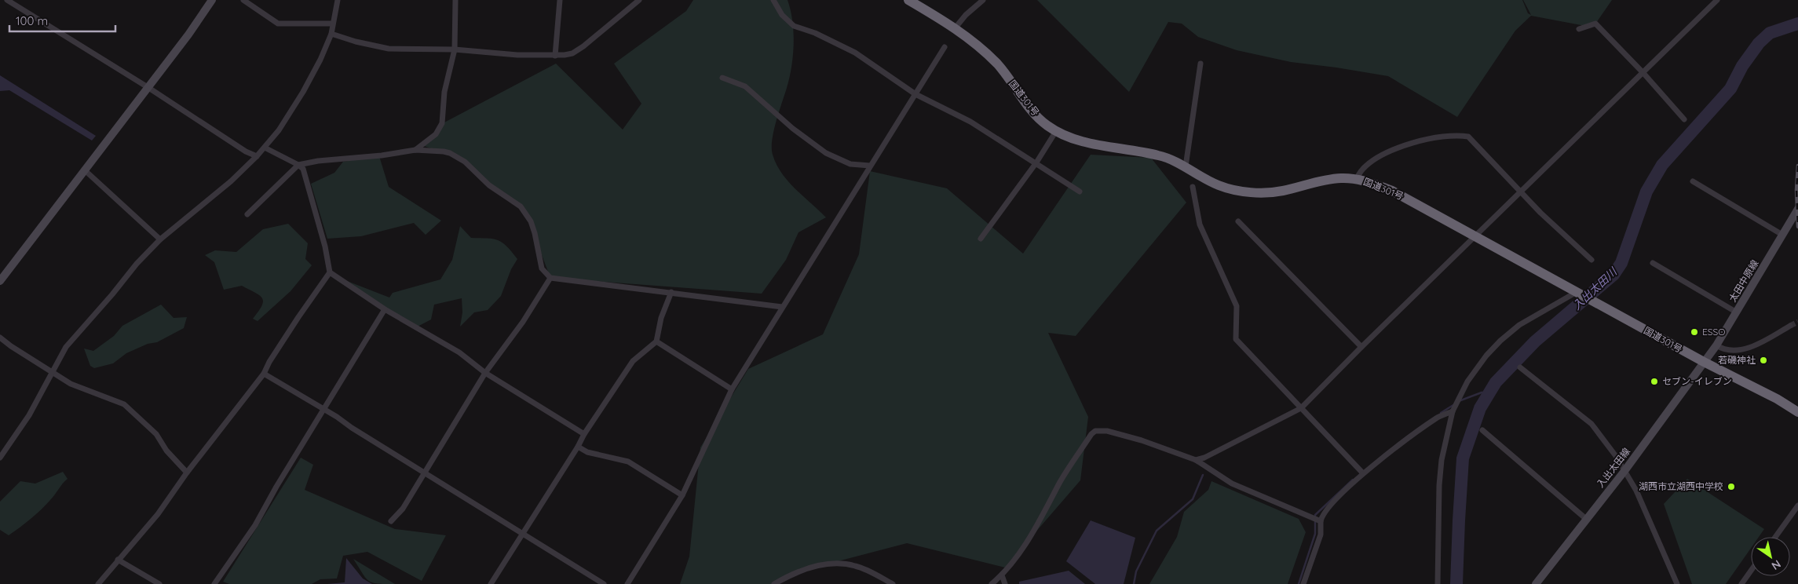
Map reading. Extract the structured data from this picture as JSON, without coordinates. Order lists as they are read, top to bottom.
{
  "streets": {
    "highway": ["国道301号"],
    "main road": ["太田中原線", "入出太田線"]
  },
  "crossings": [
    ["国道301号", "太田中原線"],
    ["国道301号", "入出太田線"],
    ["太田中原線", "入出太田線"]
  ],
  "water": ["入出太田川"],
  "places": [
    "ESSO",
    "若磯神社",
    "セブン-イレブン",
    "湖西市立湖西中学校"
  ],
  "scale_bar": "100 m",
  "north": "bottom right"
}
